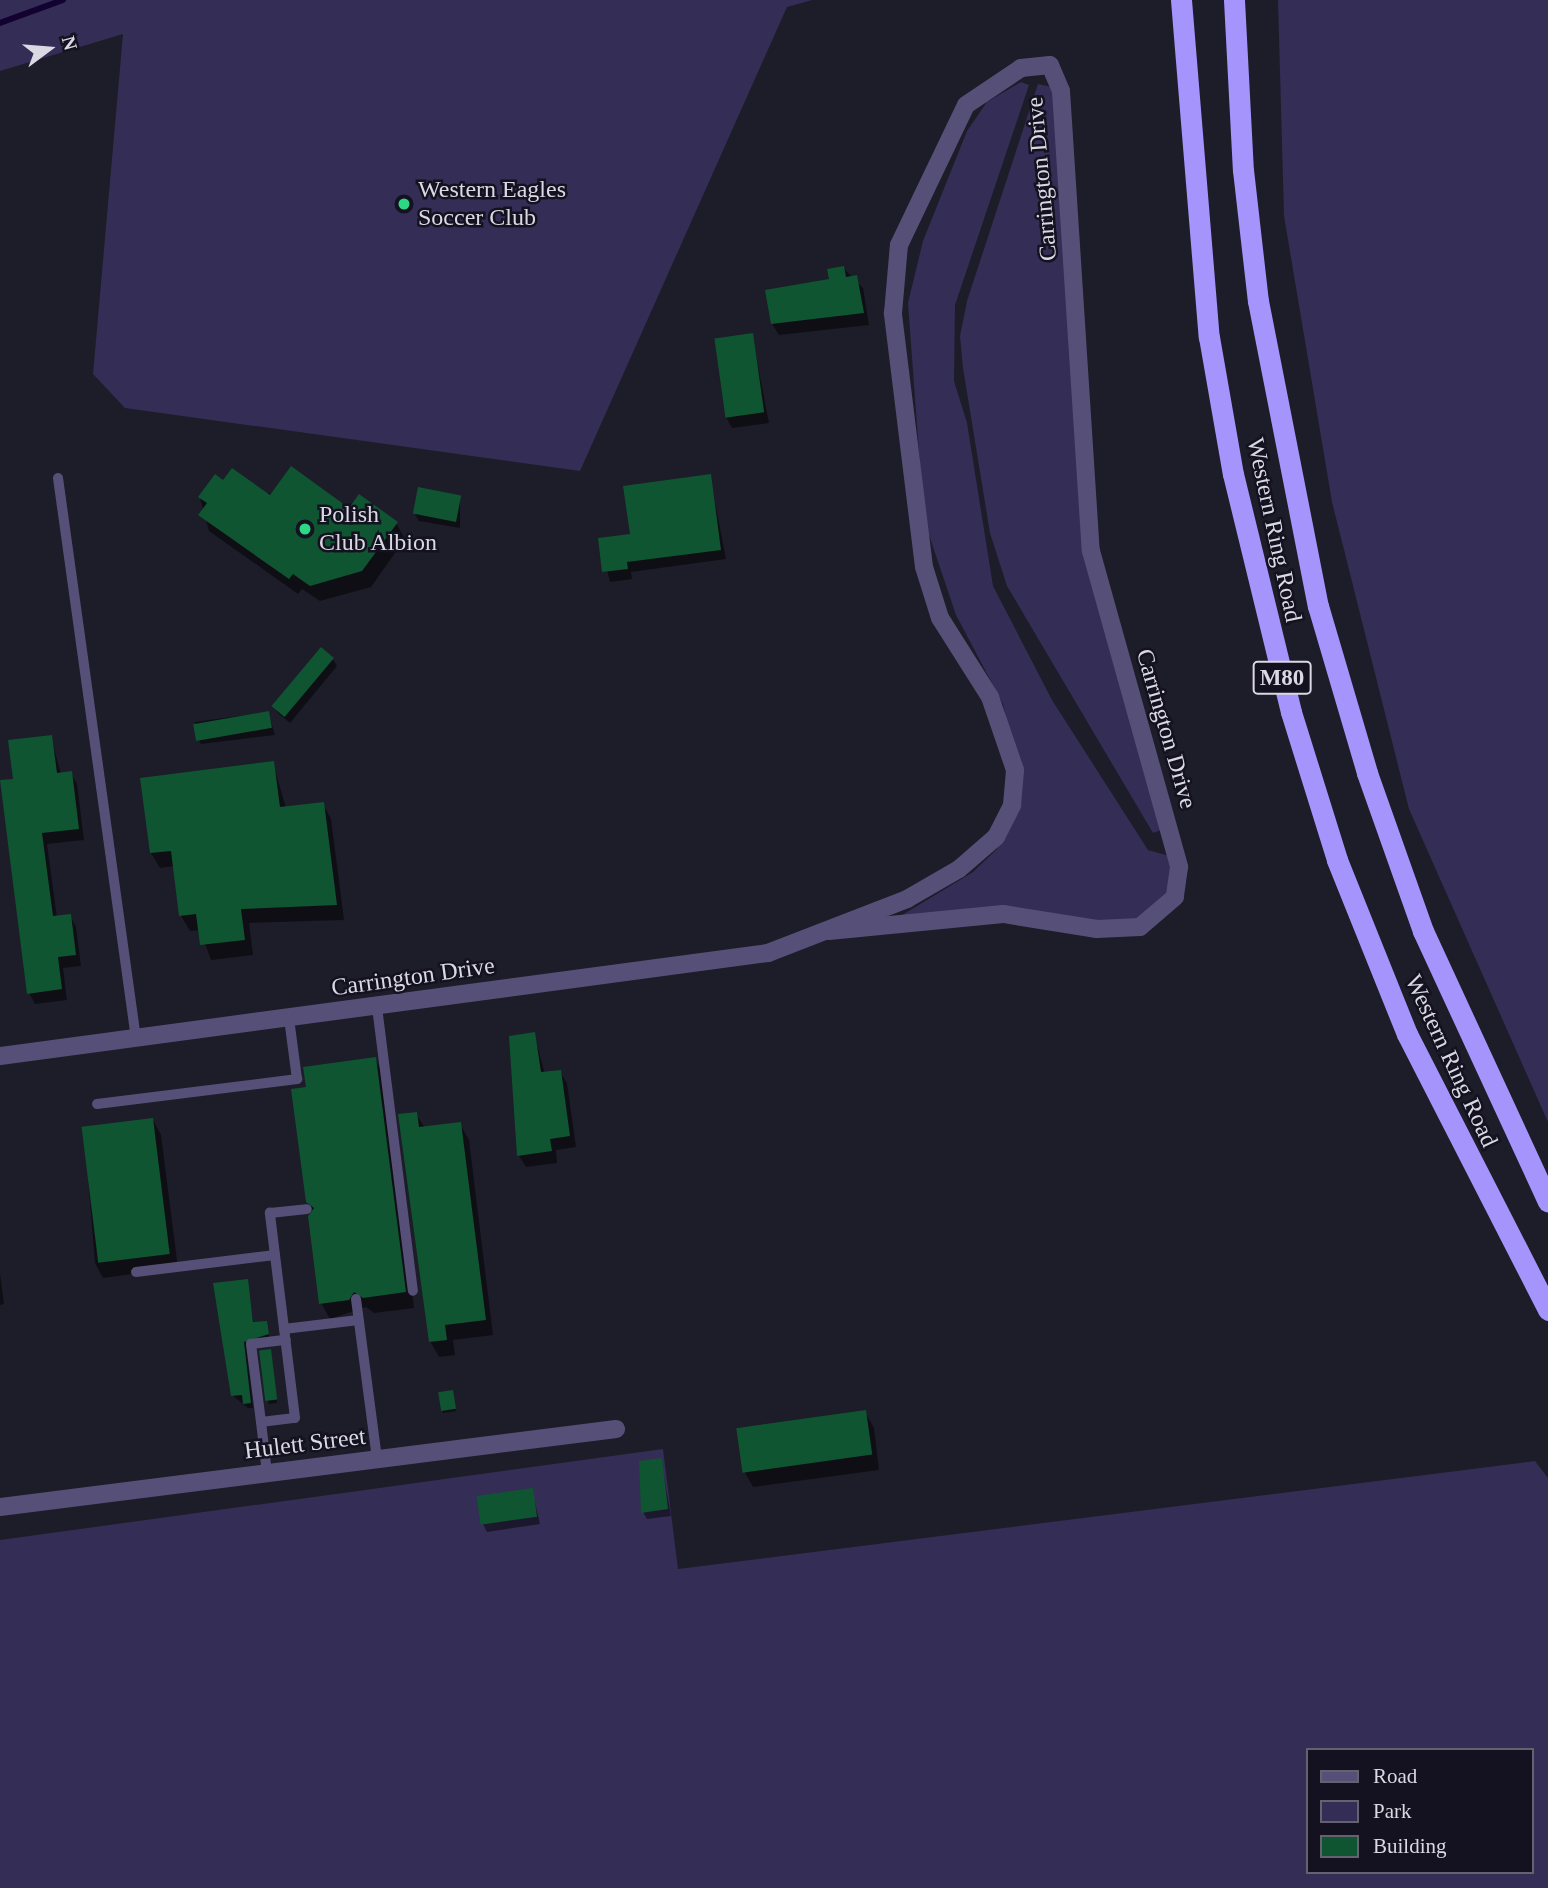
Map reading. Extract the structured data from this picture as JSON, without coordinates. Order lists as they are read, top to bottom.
{
  "streets": {
    "highway": ["Western Ring Road", "M80"],
    "street": ["Carrington Drive", "Hulett Street"]
  },
  "places": ["Western Eagles Soccer Club", "Polish Club Albion"],
  "legend": ["Road", "Park", "Building"],
  "north": "right"
}
